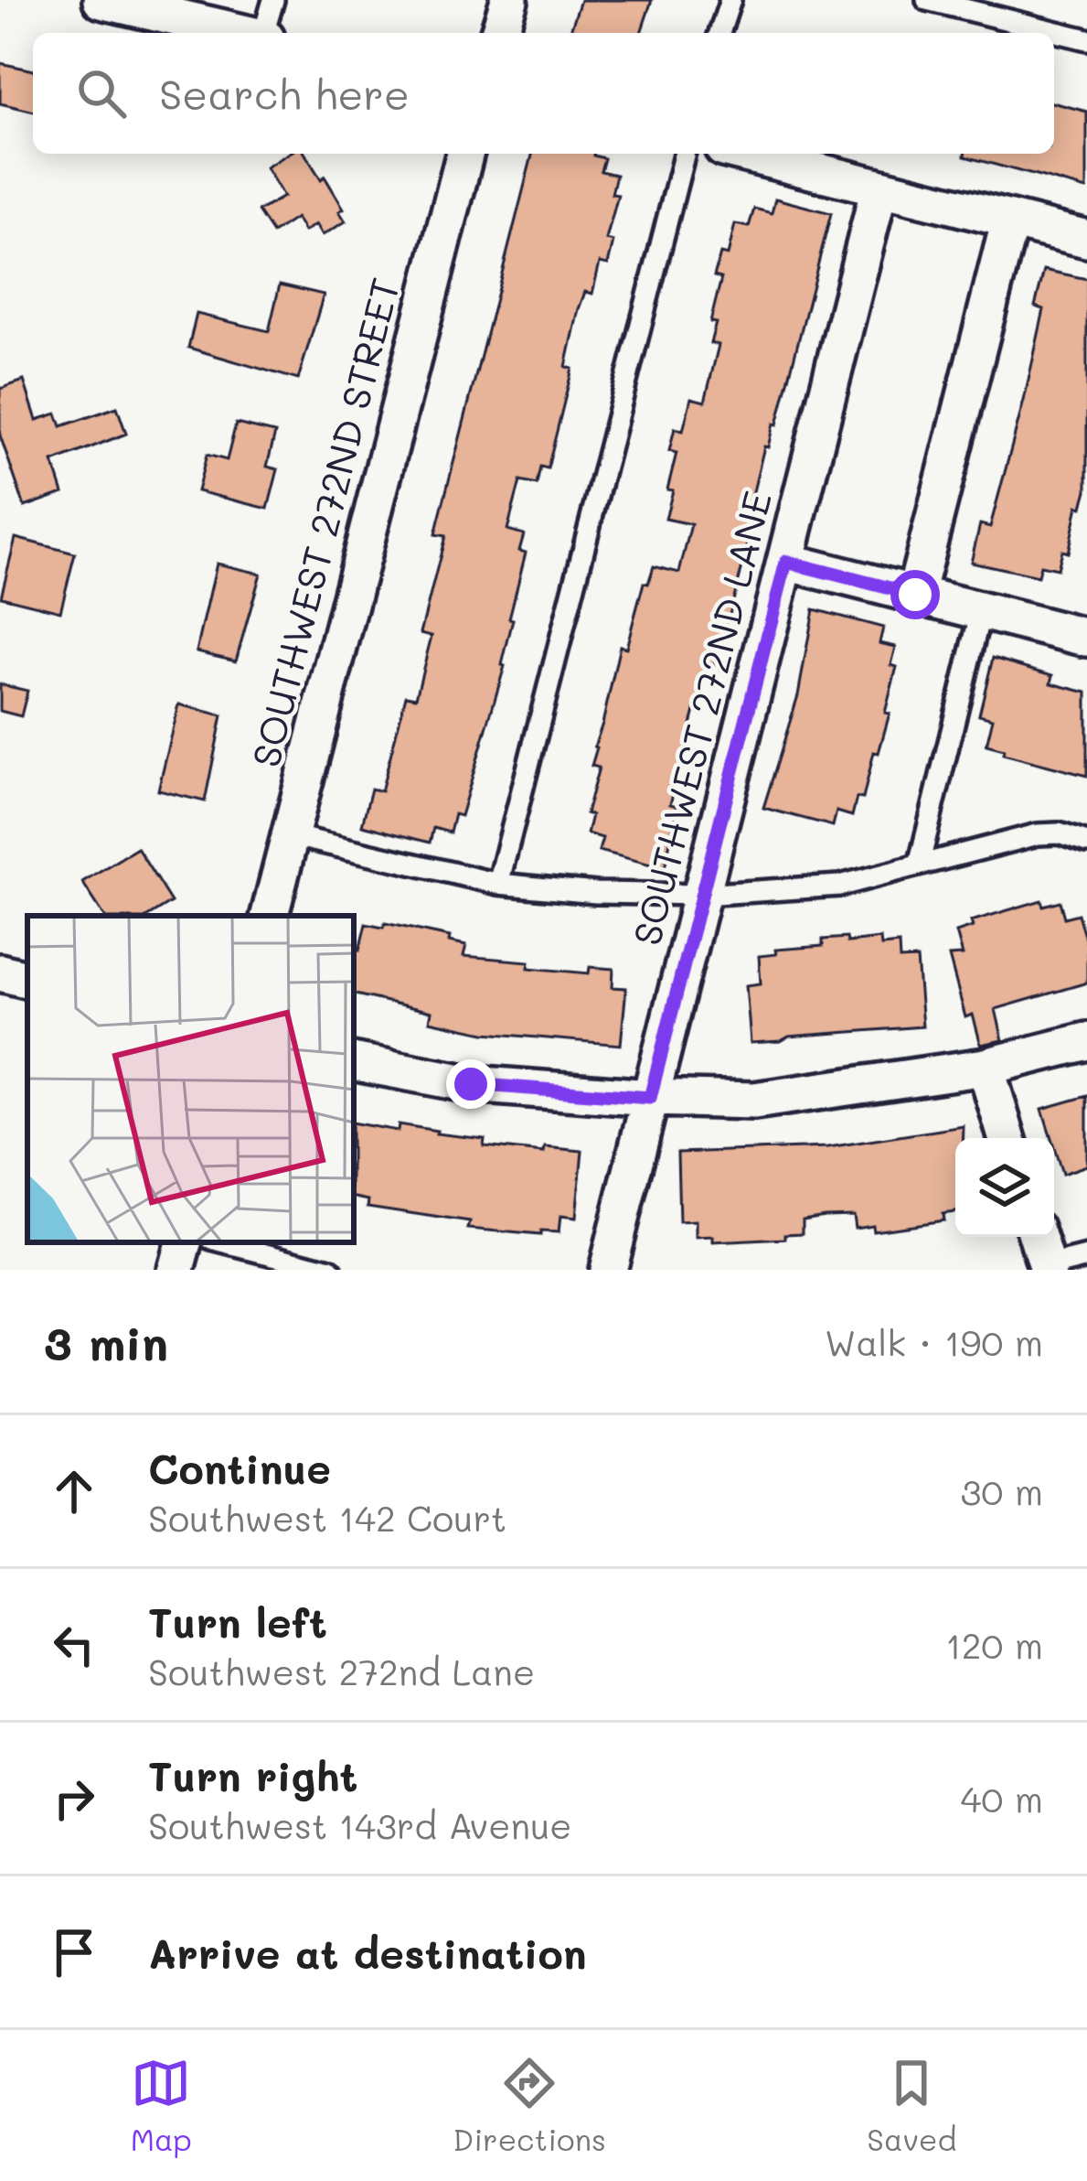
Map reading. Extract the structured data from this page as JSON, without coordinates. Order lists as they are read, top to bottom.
{
  "streets": {
    "street": ["SOUTHWEST 272ND STREET", "SOUTHWEST 272ND LANE"]
  },
  "page": {
    "search": "Search here",
    "heading": ["3 min", "Walk · 190 m"],
    "list": [
      ["Continue", "Southwest 142 Court", "30 m"],
      ["Turn left", "Southwest 272nd Lane", "120 m"],
      ["Turn right", "Southwest 143rd Avenue", "40 m"],
      "Arrive at destination"
    ],
    "nav": ["Map", "Directions", "Saved"]
  }
}
